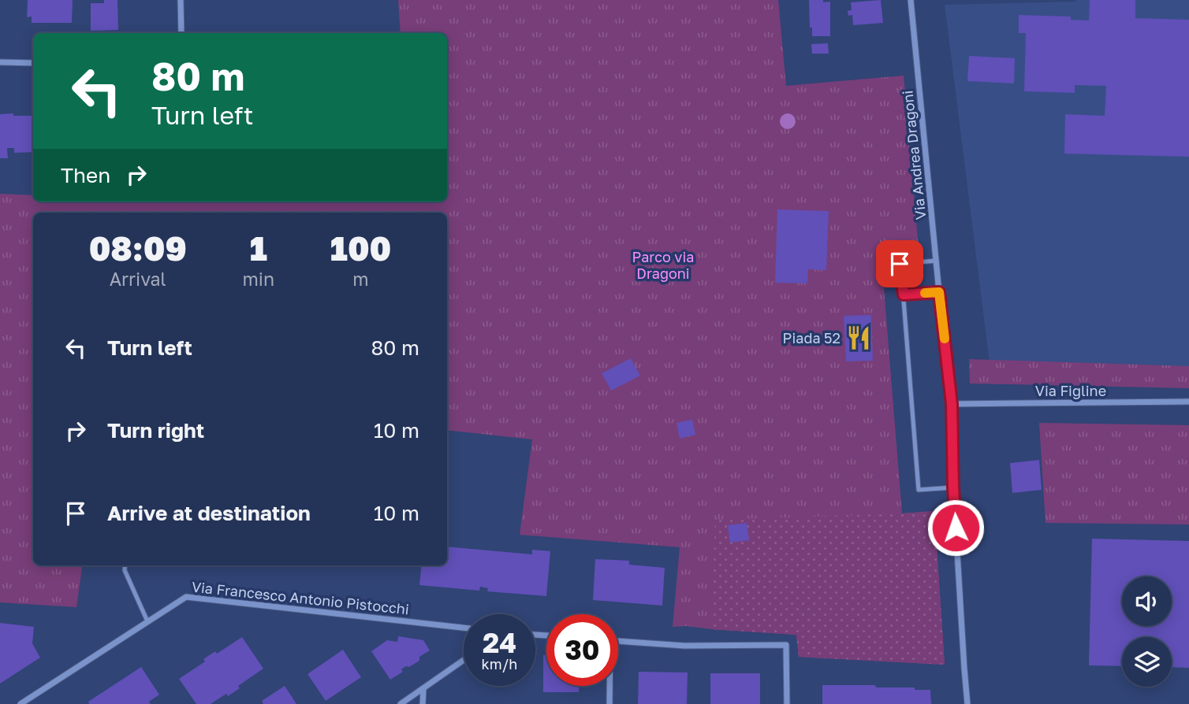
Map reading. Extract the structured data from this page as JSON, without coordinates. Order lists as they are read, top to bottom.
{
  "streets": {
    "street": ["Via Andrea Dragoni", "Via Figline", "Via Francesco Antonio Pistocchi"]
  },
  "crossings": [
    ["Via Andrea Dragoni", "Via Figline"]
  ],
  "parks": ["Parco via Dragoni"],
  "places": {
    "restaurant": ["Piada 52"]
  },
  "page": {
    "turn": ["80 m", "Turn left"],
    "then": "Then",
    "eta": [
      "08:09",
      "Arrival",
      "1",
      "min",
      "100",
      "m"
    ],
    "list": [
      {
        "name": "Turn left",
        "value": "80 m"
      },
      {
        "name": "Turn right",
        "value": "10 m"
      },
      {
        "name": "Arrive at destination",
        "value": "10 m"
      }
    ],
    "speed": "24 km/h",
    "limit": "30"
  }
}
